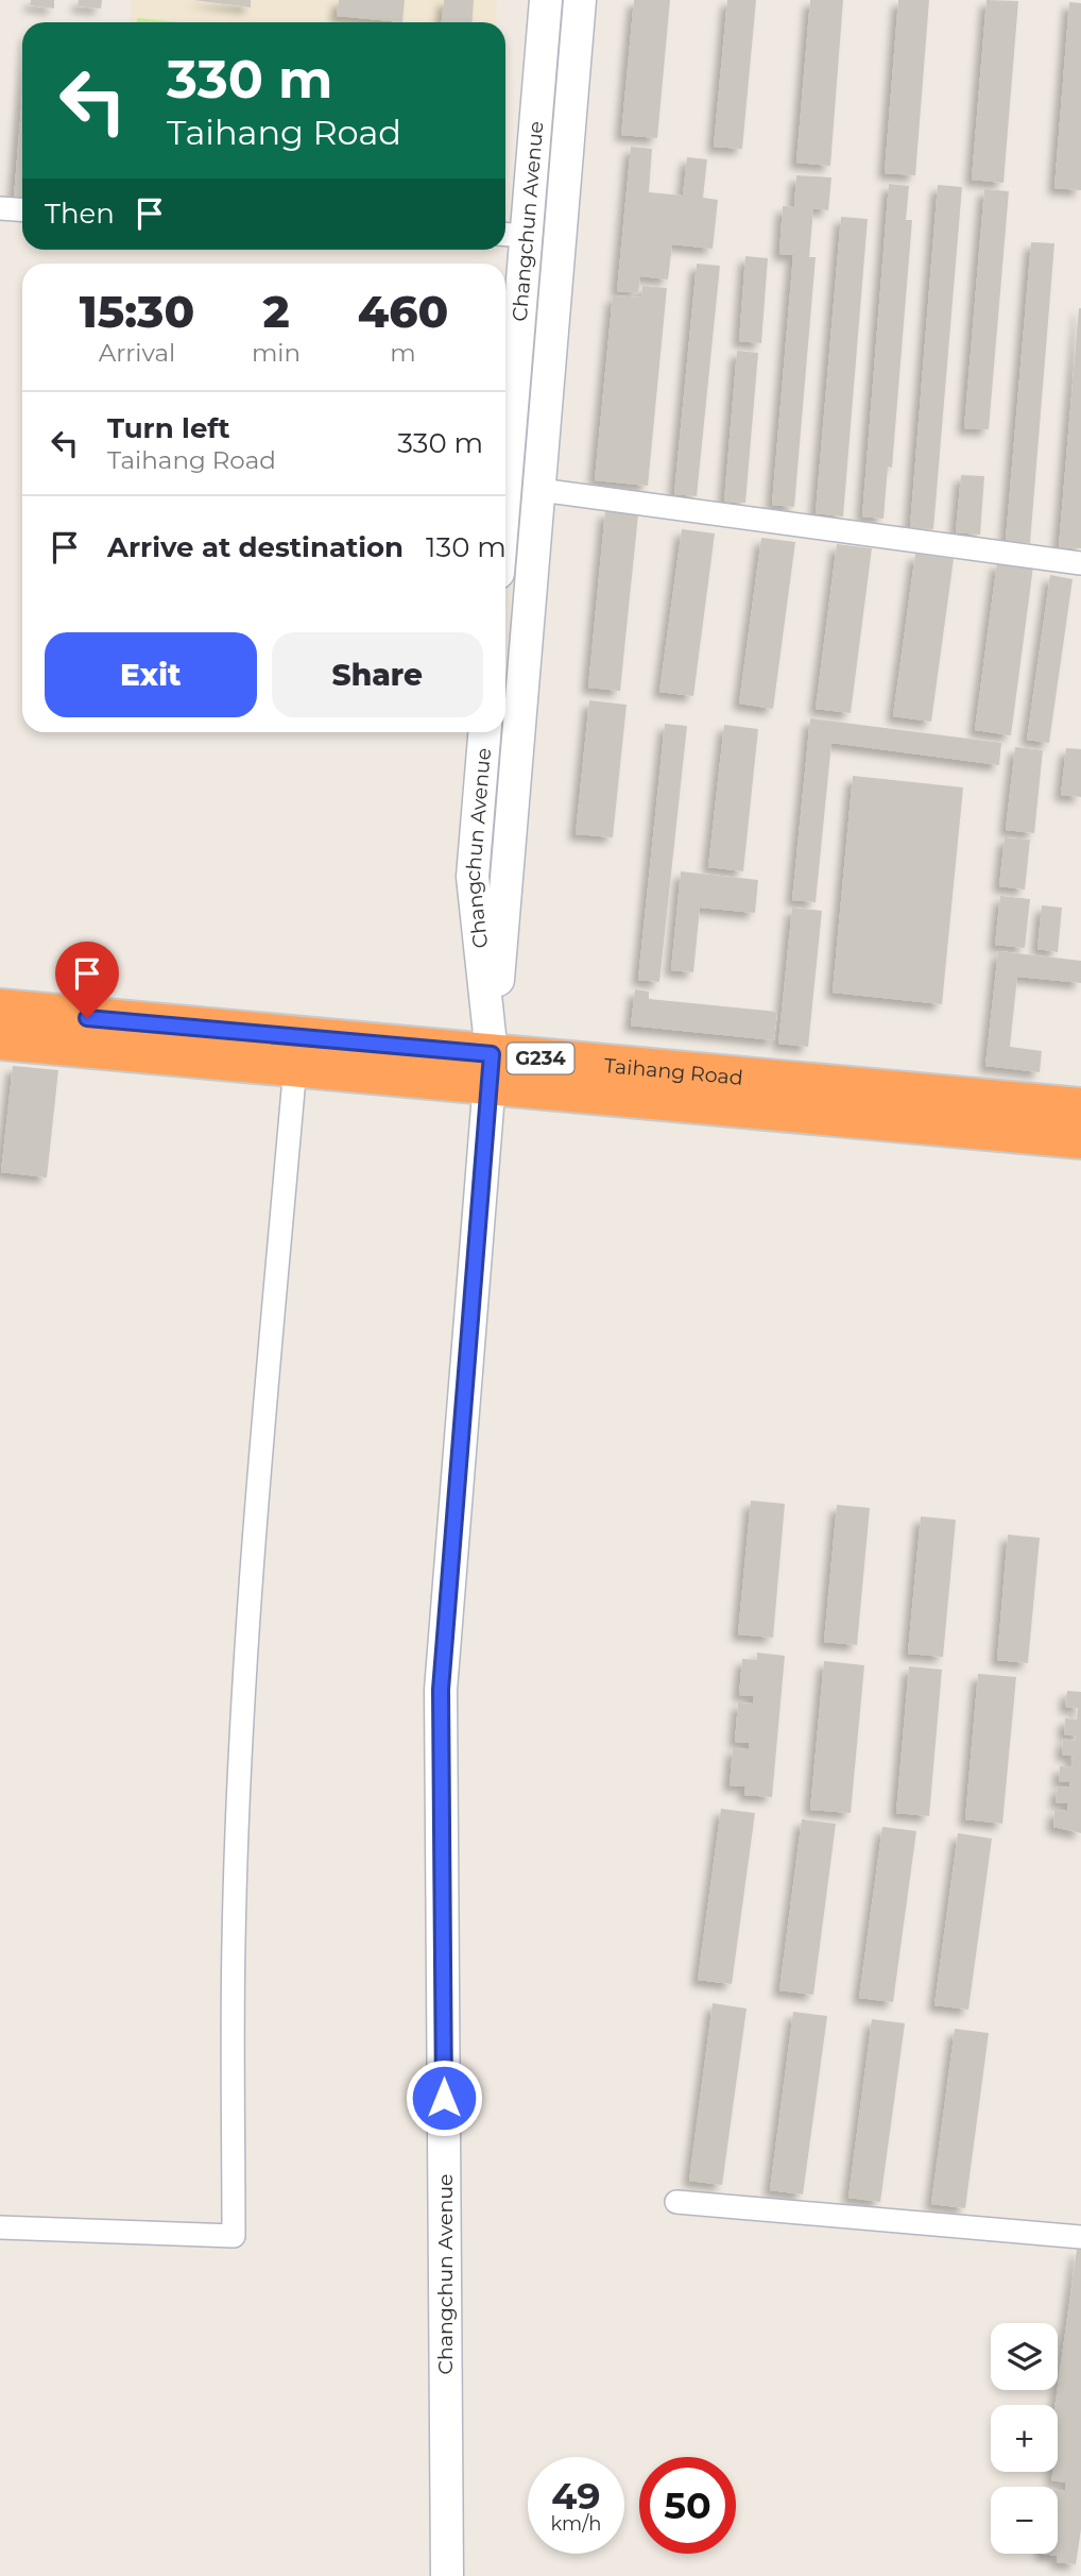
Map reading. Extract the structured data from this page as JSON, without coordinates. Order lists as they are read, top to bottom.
{
  "streets": {
    "highway": ["G234", "Taihang Road"],
    "main road": ["Changchun Avenue"]
  },
  "crossings": [
    ["Changchun Avenue", "Taihang Road"]
  ],
  "page": {
    "turn": ["330 m", "Taihang Road"],
    "then": "Then",
    "eta": [
      "15:30",
      "Arrival",
      "2",
      "min",
      "460",
      "m"
    ],
    "list": [
      {
        "name": "Turn left",
        "note": "Taihang Road",
        "value": "330 m"
      },
      {
        "name": "Arrive at destination",
        "value": "130 m"
      }
    ],
    "buttons": ["Exit", "Share"],
    "map_buttons": ["+", "−"],
    "speed": "49 km/h",
    "limit": "50"
  }
}
